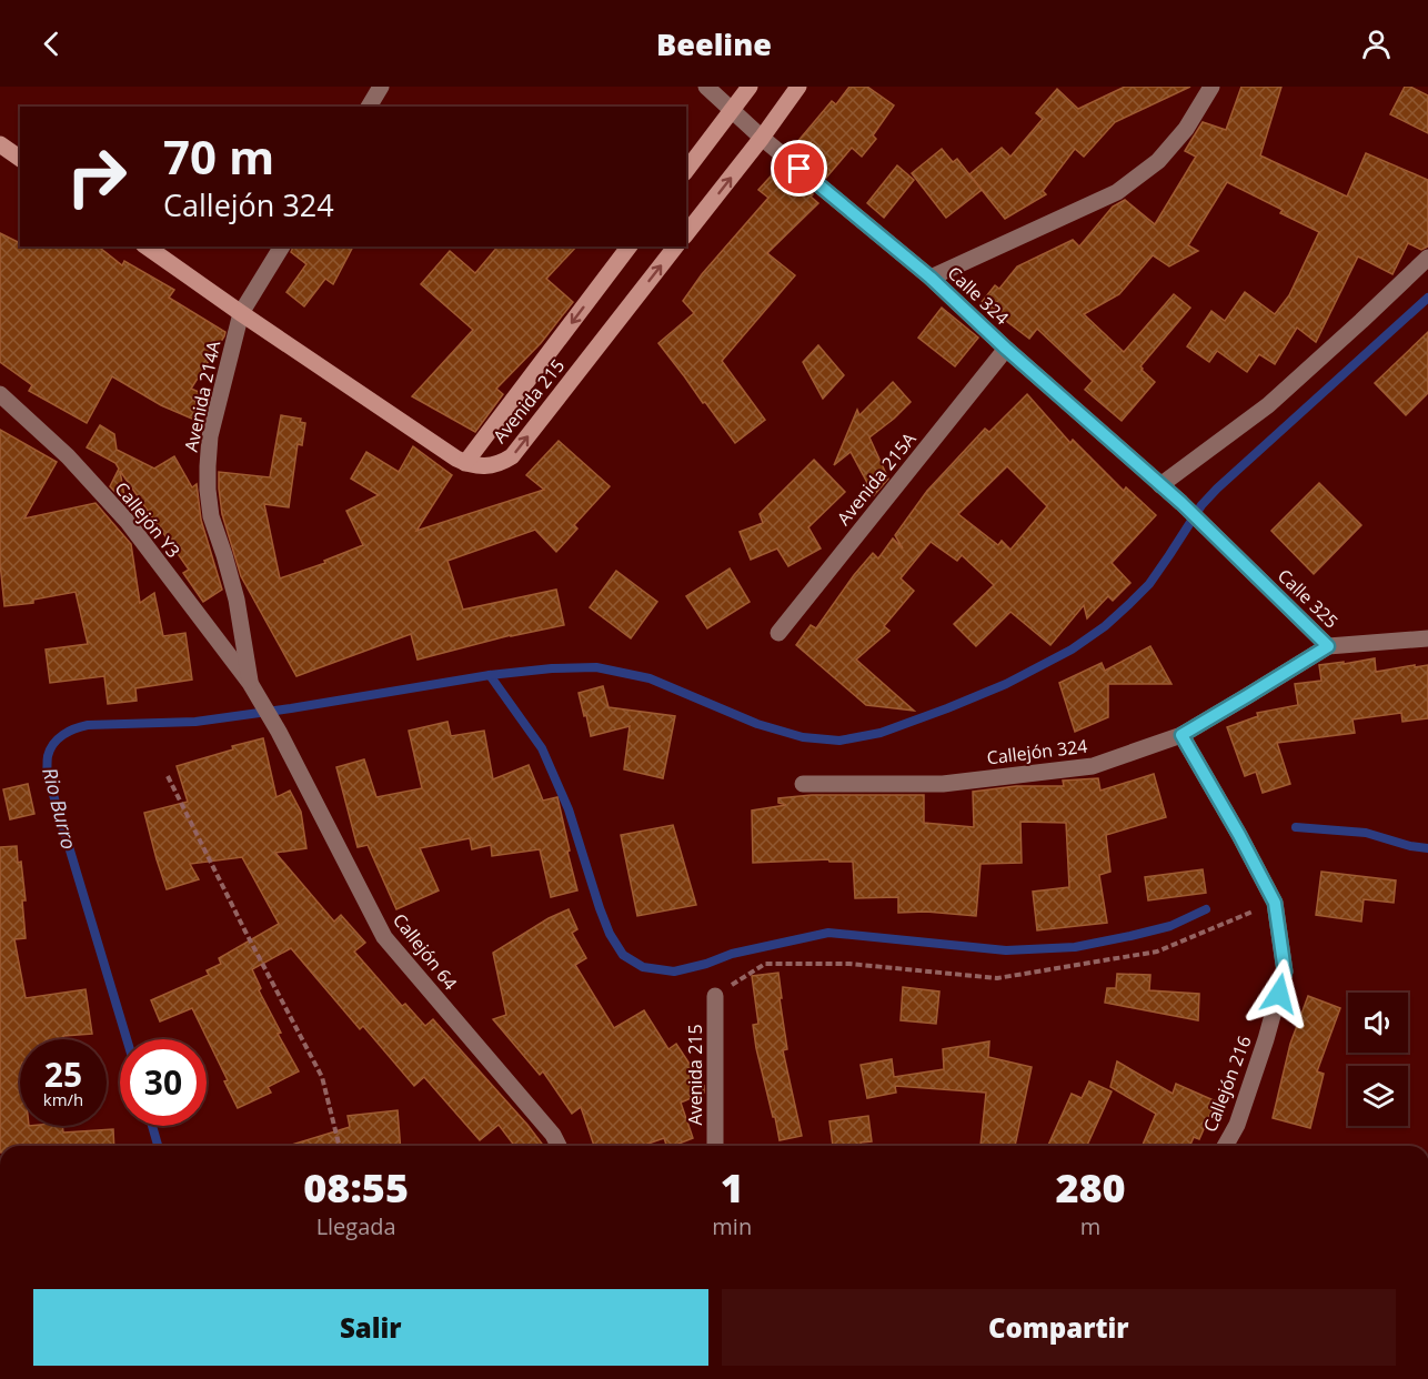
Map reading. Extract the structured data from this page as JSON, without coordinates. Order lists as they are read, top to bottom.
{
  "streets": {
    "street": [
      "Calle 324",
      "Avenida 214A",
      "Avenida 215",
      "Avenida 215A",
      "Callejón Y3",
      "Calle 325",
      "Callejón 324",
      "Callejón 64",
      "Callejón 216"
    ]
  },
  "crossings": [
    ["Calle 324", "Avenida 215A"],
    ["Calle 324", "Calle 325"],
    ["Avenida 214A", "Callejón Y3"],
    ["Avenida 214A", "Callejón 64"],
    ["Callejón Y3", "Callejón 64"],
    ["Calle 325", "Callejón 324"],
    ["Callejón 324", "Callejón 216"]
  ],
  "water": ["Rio Burro"],
  "page": {
    "header": "Beeline",
    "turn": ["70 m", "Callejón 324"],
    "speed": "25 km/h",
    "limit": "30",
    "eta": [
      "08:55",
      "Llegada",
      "1",
      "min",
      "280",
      "m"
    ],
    "buttons": ["Salir", "Compartir"]
  }
}
